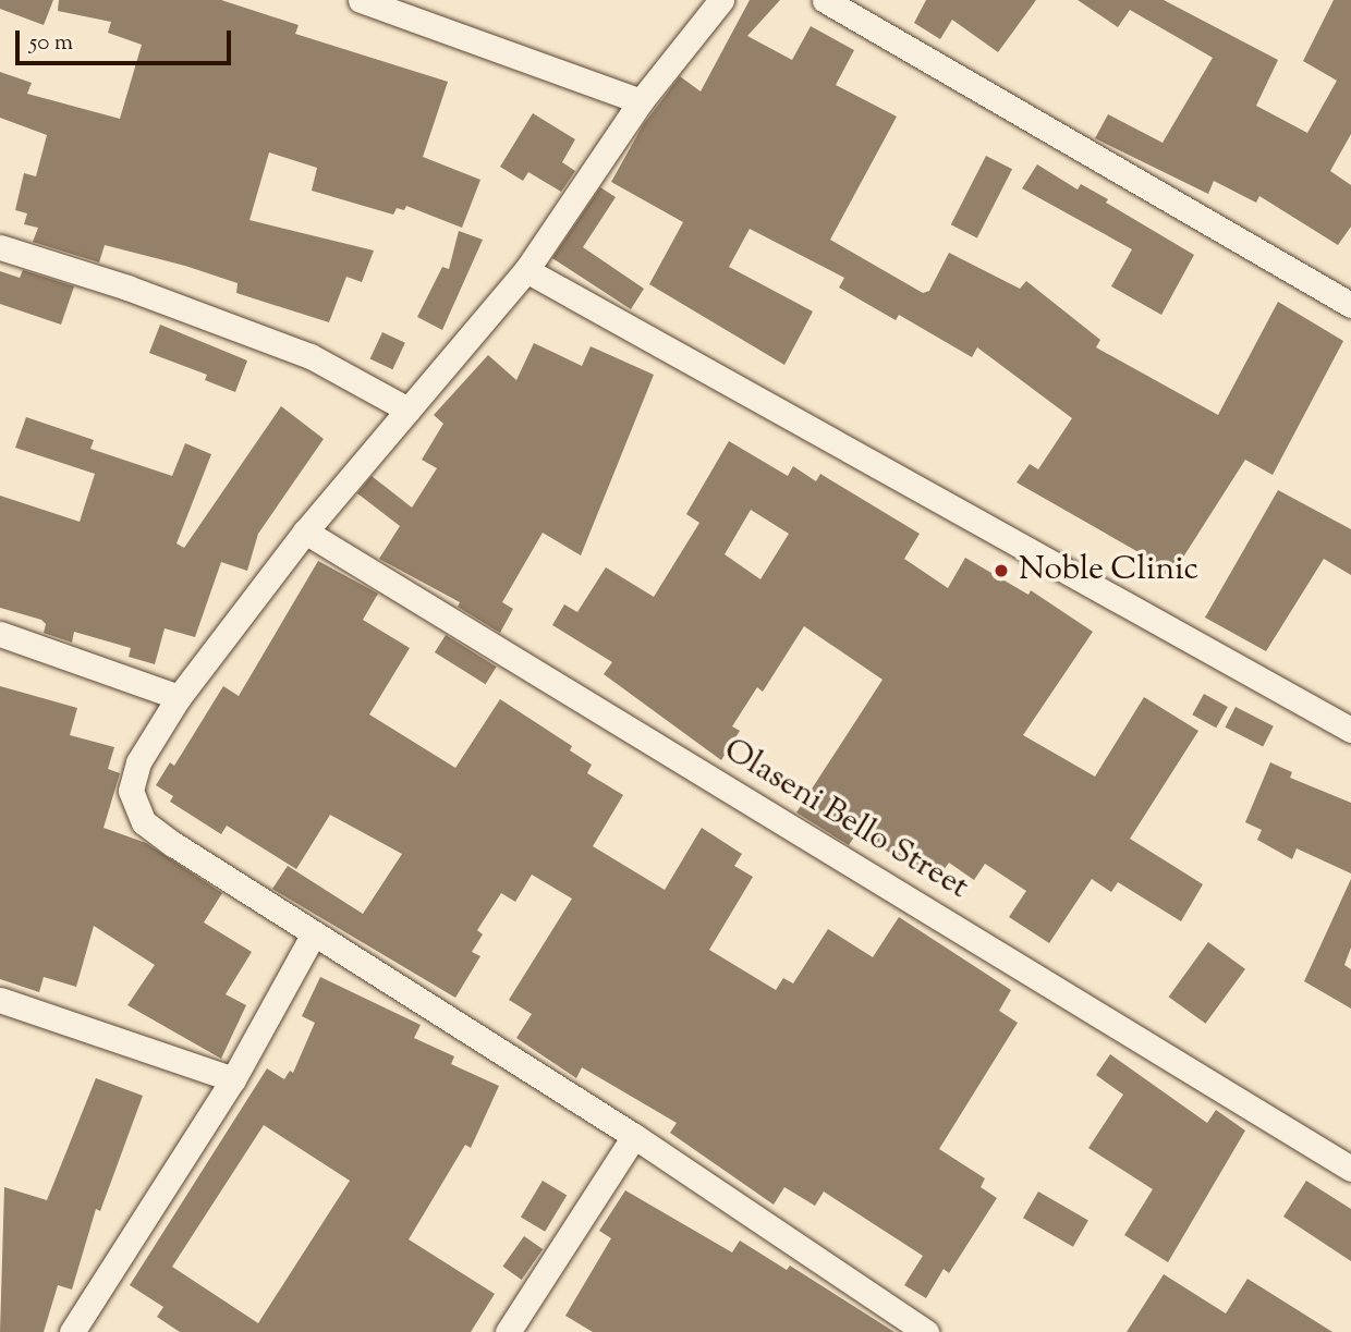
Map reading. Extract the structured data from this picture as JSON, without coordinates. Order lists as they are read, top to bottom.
{
  "streets": {
    "street": ["Olaseni Bello Street"]
  },
  "places": ["Noble Clinic"],
  "scale_bar": "50 m"
}
